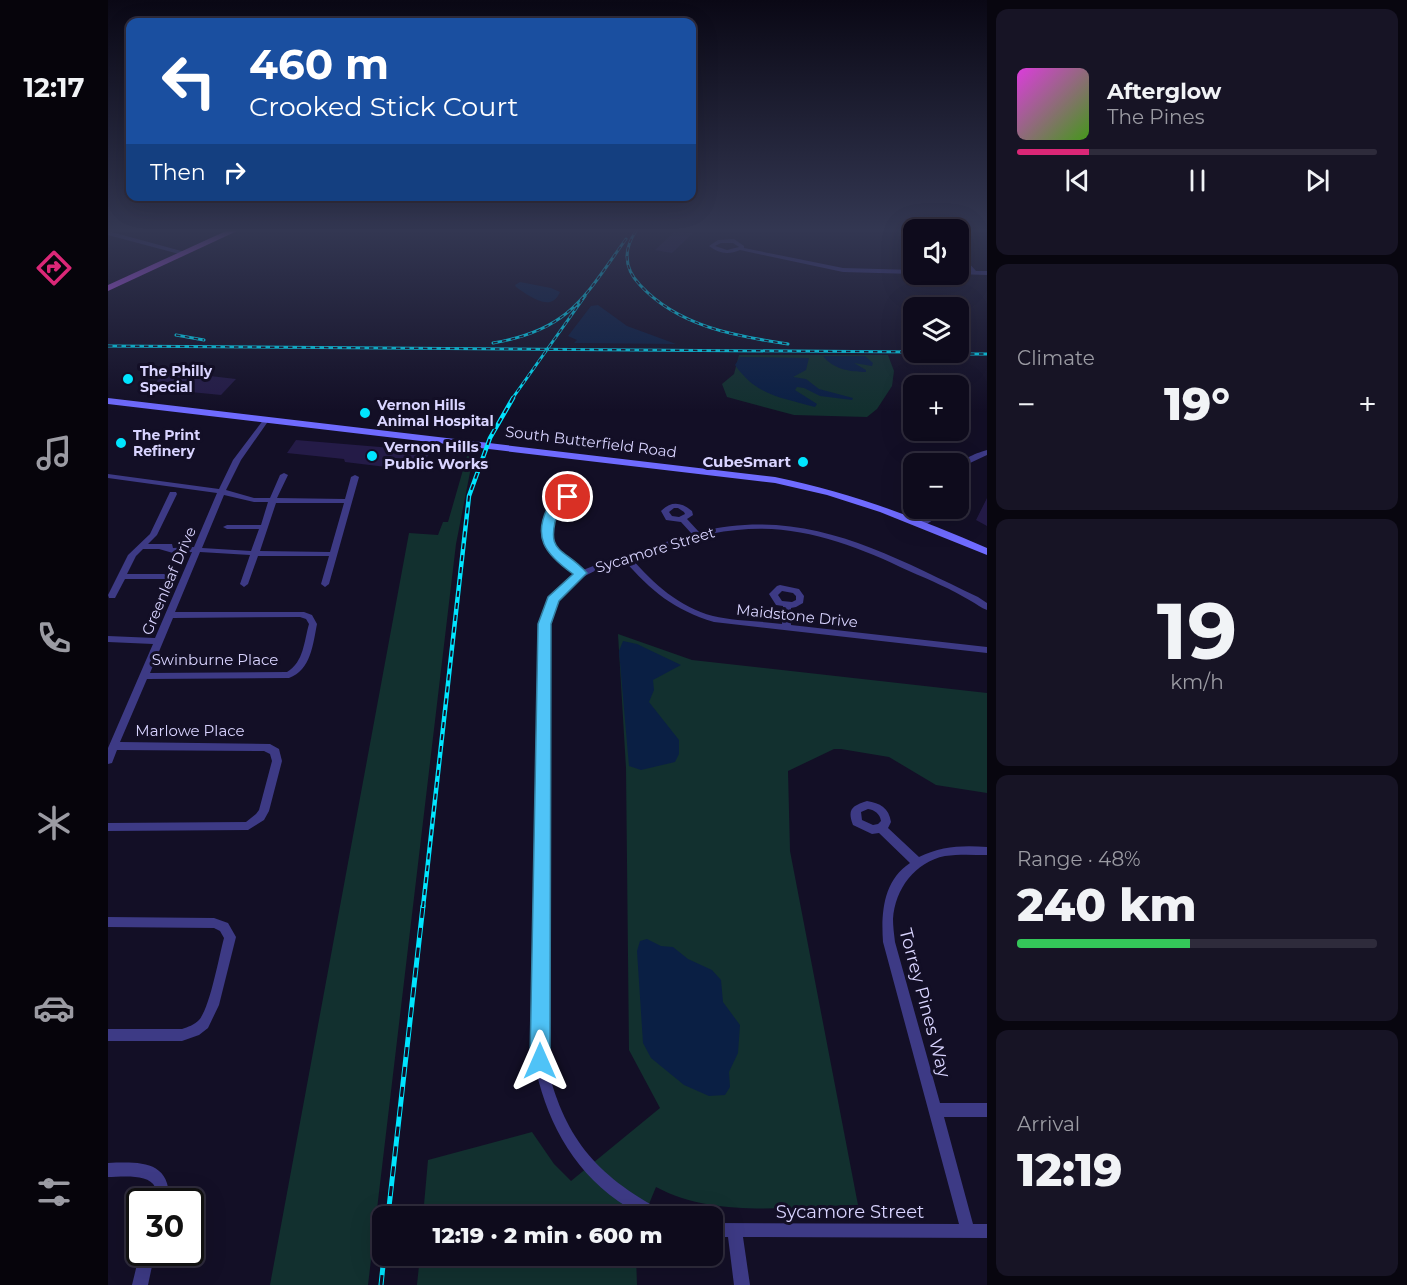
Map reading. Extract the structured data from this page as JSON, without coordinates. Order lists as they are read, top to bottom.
{
  "streets": {
    "main road": ["South Butterfield Road"],
    "street": [
      "Sycamore Street",
      "Greenleaf Drive",
      "Maidstone Drive",
      "Swinburne Place",
      "Marlowe Place",
      "Torrey Pines Way"
    ]
  },
  "crossings": [
    ["South Butterfield Road", "Greenleaf Drive"],
    ["Sycamore Street", "Maidstone Drive"],
    ["Sycamore Street", "Torrey Pines Way"],
    ["Greenleaf Drive", "Swinburne Place"],
    ["Greenleaf Drive", "Marlowe Place"]
  ],
  "places": [
    "The Philly Special",
    "Vernon Hills Animal Hospital",
    "The Print Refinery",
    "Vernon Hills Public Works",
    "CubeSmart"
  ],
  "page": {
    "tabs": "12:17",
    "turn": ["460 m", "Crooked Stick Court"],
    "song": ["Afterglow", "The Pines"],
    "then": "Then",
    "map_buttons": ["+", "−"],
    "tile": [
      "Climate",
      ["19", "km/h"],
      ["Range · 48%", "240 km"],
      ["Arrival", "12:19"]
    ],
    "heat": ["−", "19°", "+"],
    "limit": "30",
    "trip": "12:19 · 2 min · 600 m"
  }
}
